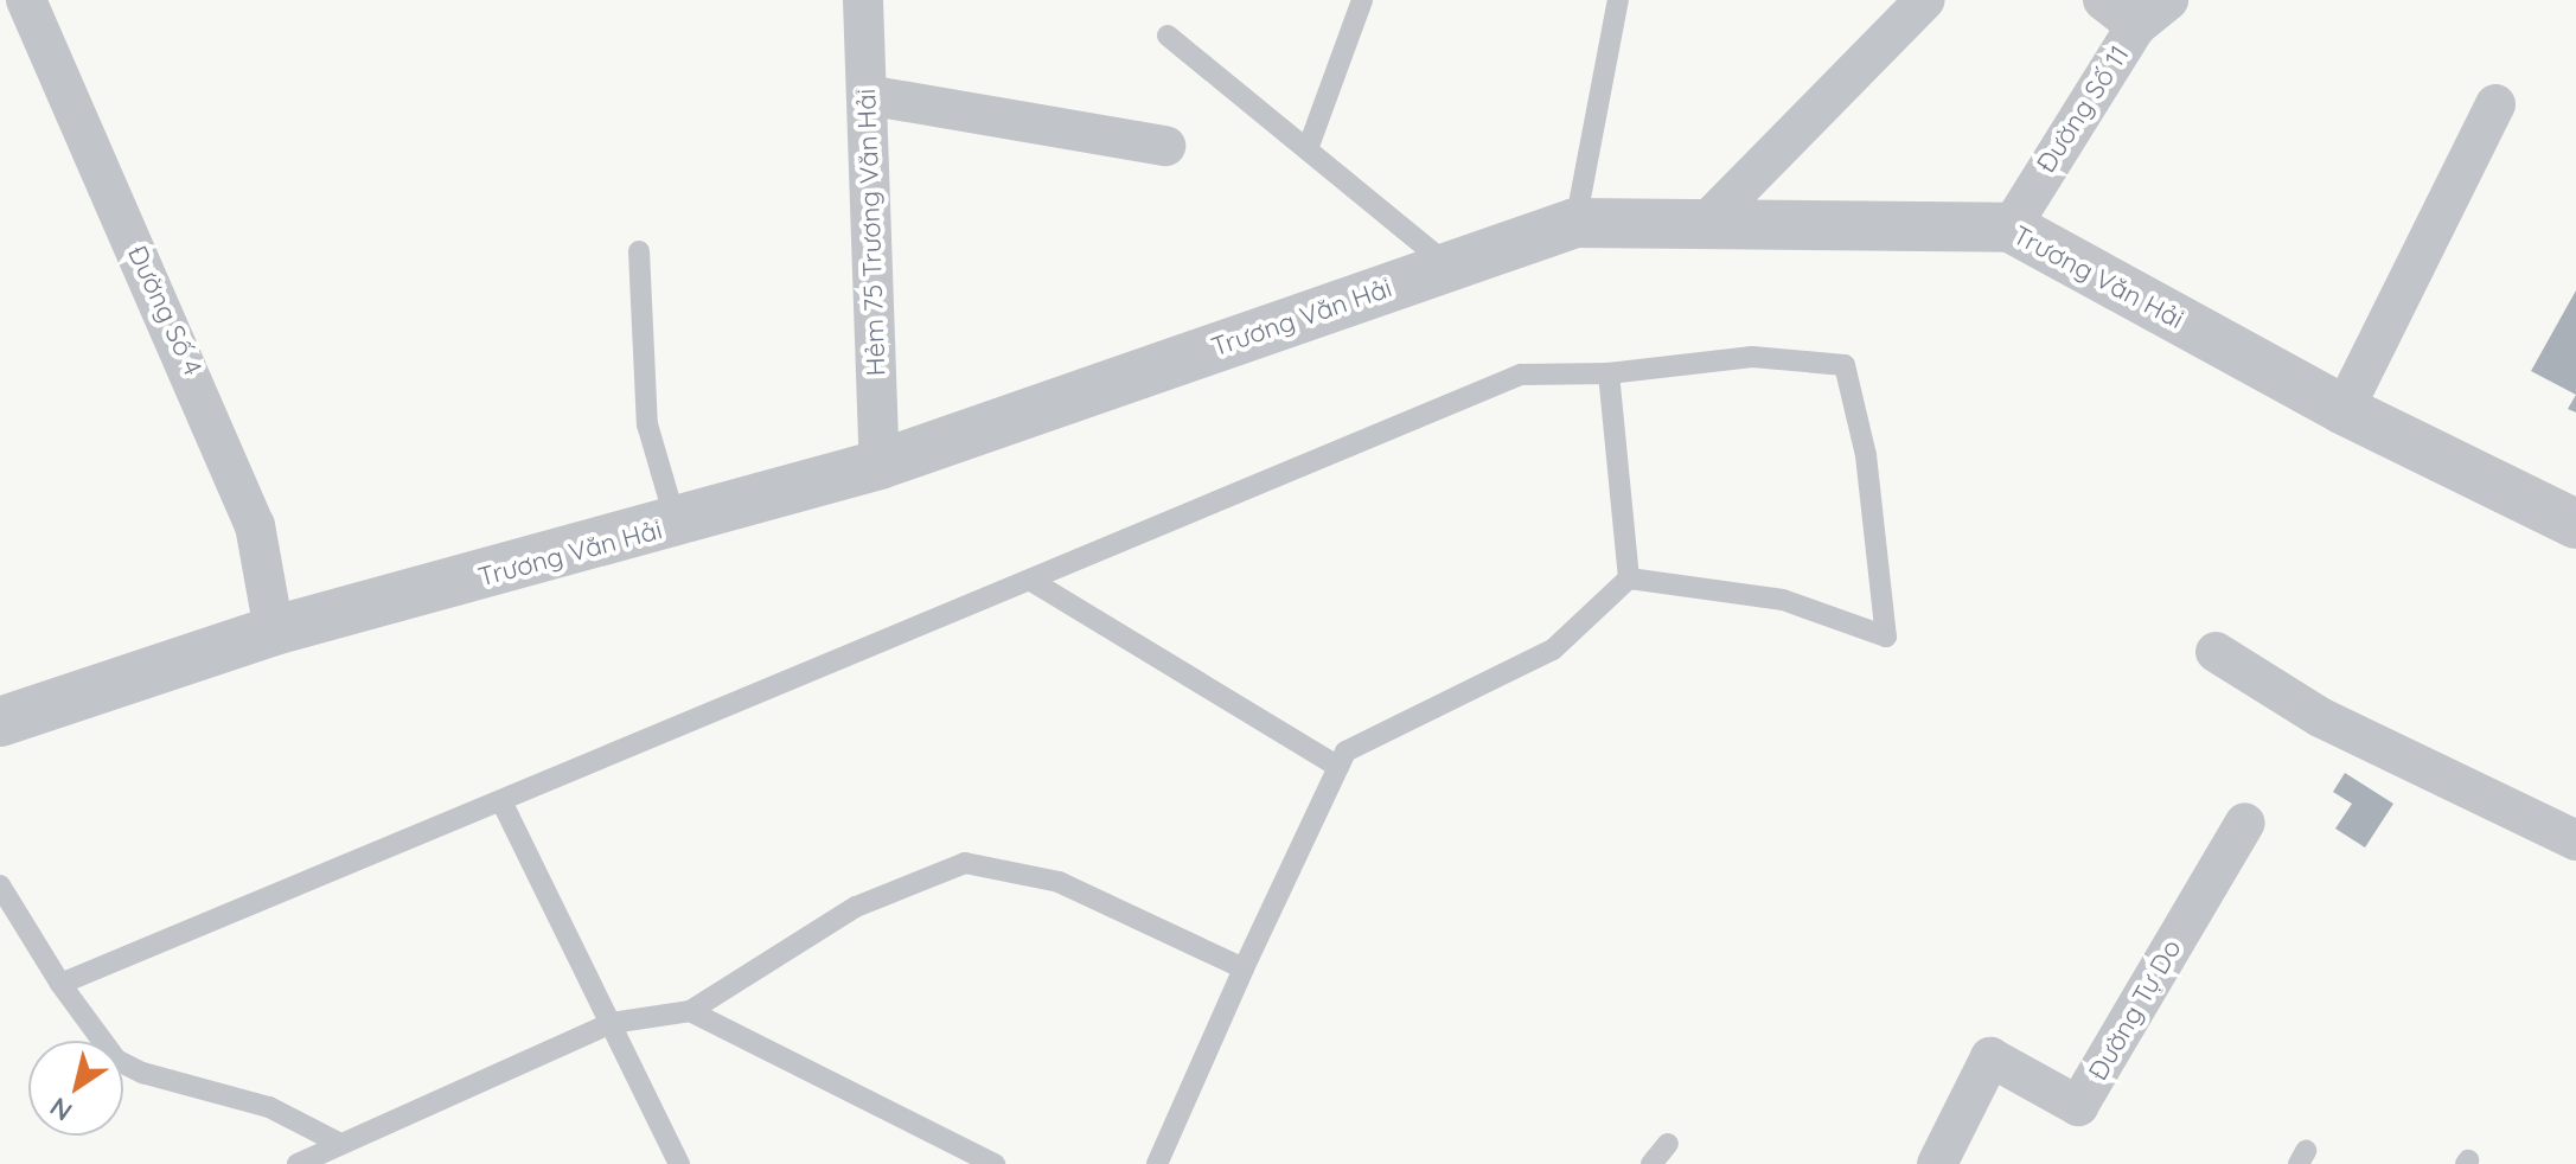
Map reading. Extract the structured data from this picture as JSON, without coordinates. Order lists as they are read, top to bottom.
{
  "streets": {
    "street": [
      "Đường Số 11",
      "Hẻm 75 Trương Văn Hải",
      "Trương Văn Hải",
      "Đường Số 4",
      "Đường Tự Do"
    ]
  },
  "crossings": [
    ["Đường Số 11", "Trương Văn Hải"],
    ["Hẻm 75 Trương Văn Hải", "Trương Văn Hải"],
    ["Trương Văn Hải", "Đường Số 4"]
  ],
  "north": "bottom left"
}
